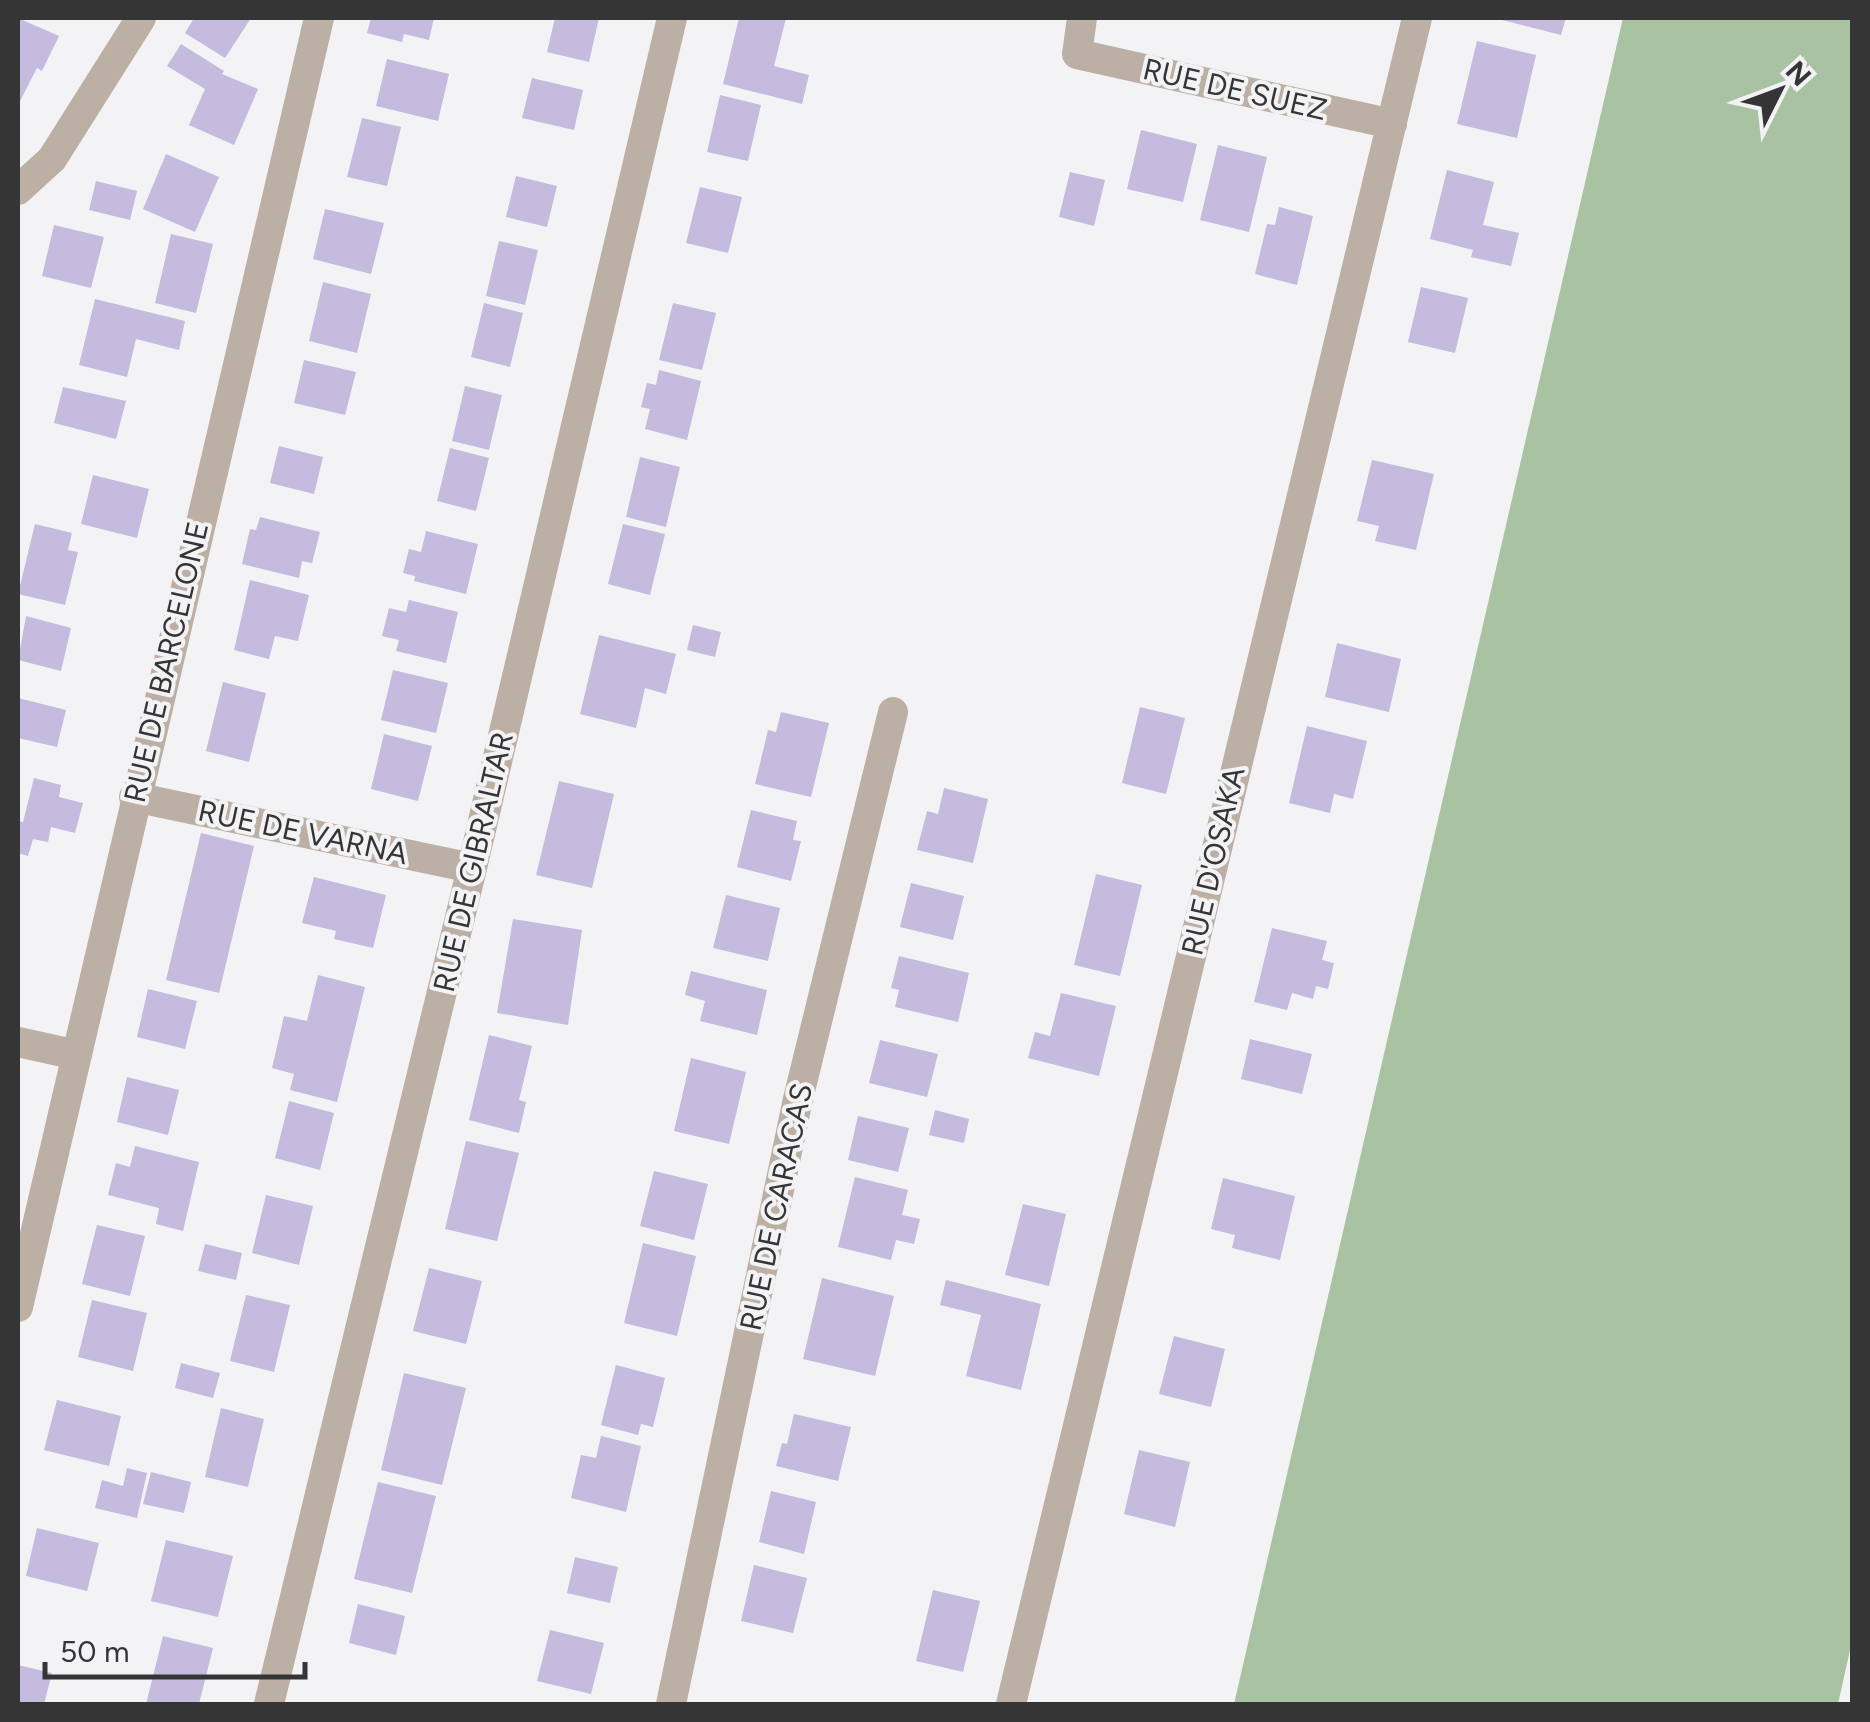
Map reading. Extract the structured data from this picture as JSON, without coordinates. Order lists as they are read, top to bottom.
{
  "streets": {
    "street": [
      "RUE DE SUEZ",
      "RUE DE BARCELONE",
      "RUE DE VARNA",
      "RUE D'OSAKA",
      "RUE DE GIBRALTAR",
      "RUE DE CARACAS"
    ]
  },
  "crossings": [
    ["RUE DE SUEZ", "RUE D'OSAKA"],
    ["RUE DE BARCELONE", "RUE DE VARNA"],
    ["RUE DE VARNA", "RUE DE GIBRALTAR"]
  ],
  "scale_bar": "50 m",
  "north": "top right"
}
